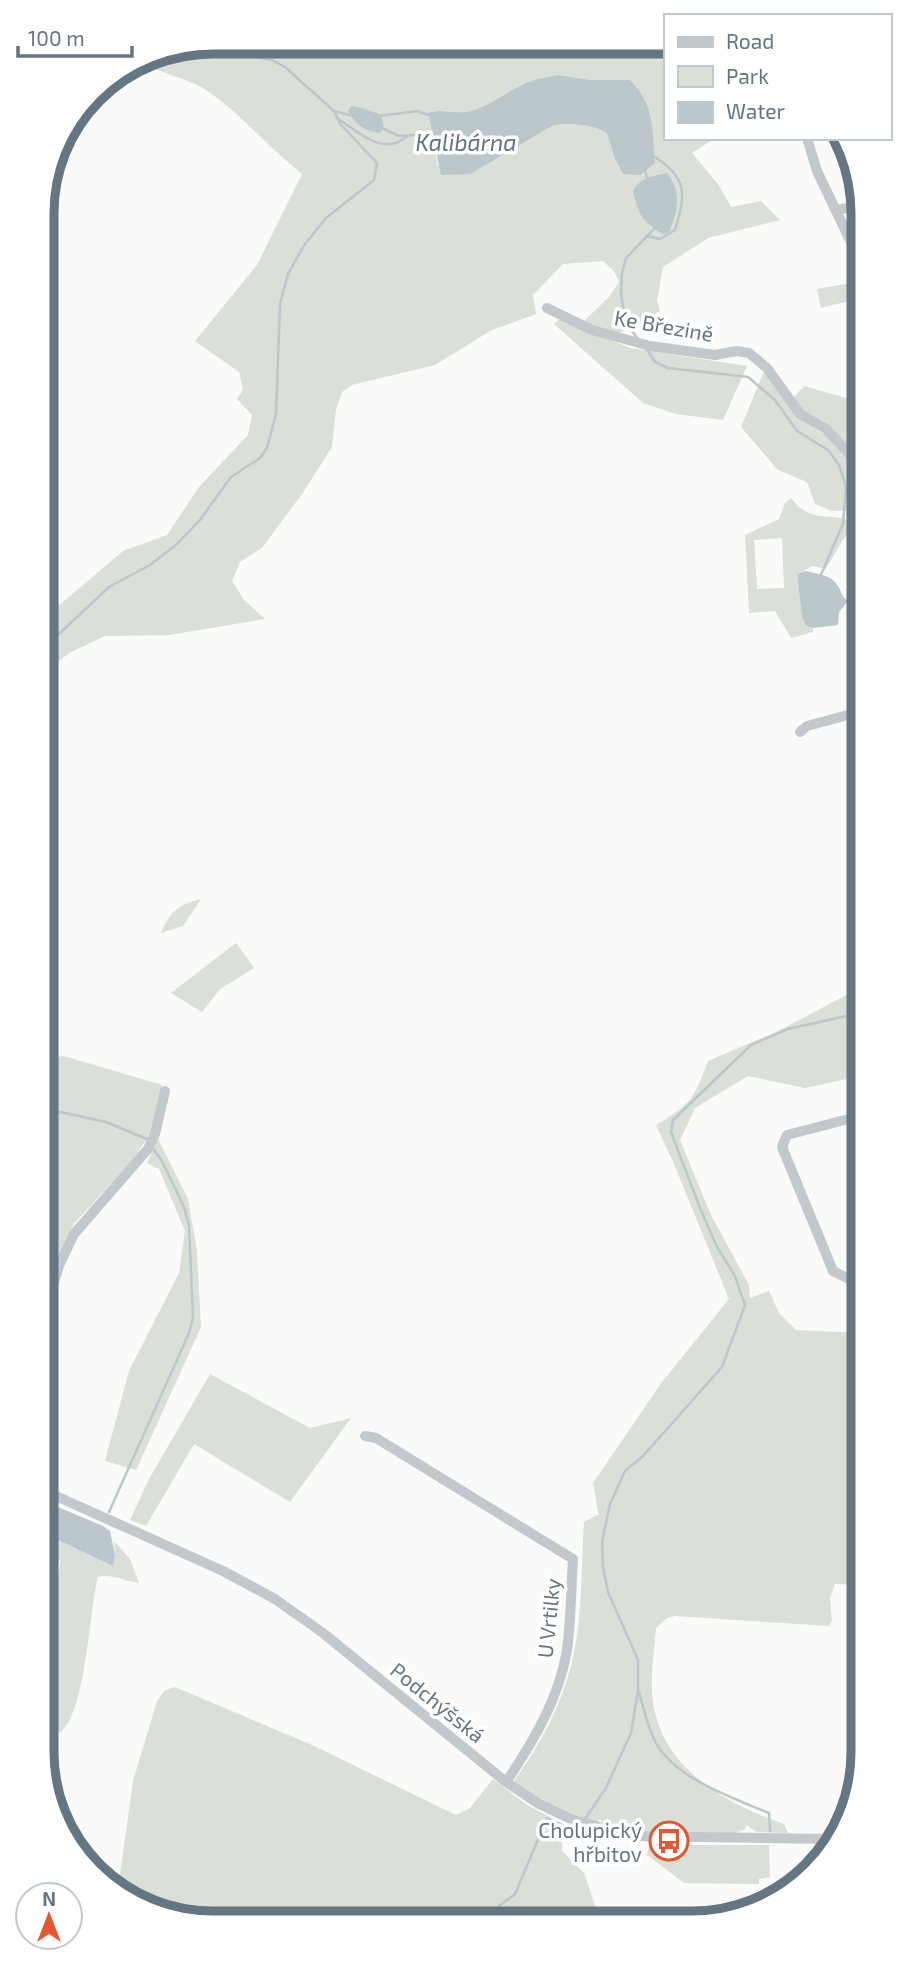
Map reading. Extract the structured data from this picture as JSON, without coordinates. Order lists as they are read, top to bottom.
{
  "streets": {
    "street": ["Ke Březině", "U Vrtilky", "Podchýšská"]
  },
  "crossings": [
    ["U Vrtilky", "Podchýšská"]
  ],
  "water": ["Kalibárna"],
  "places": {
    "bus stop": ["Cholupický hřbitov"]
  },
  "legend": ["Road", "Park", "Water"],
  "scale_bar": "100 m",
  "north": "top"
}
